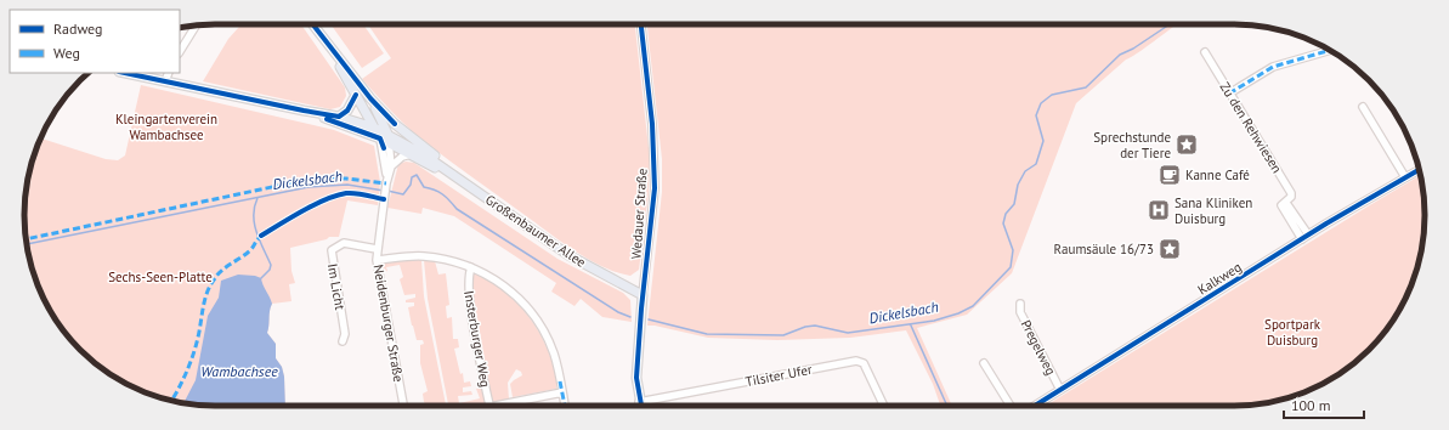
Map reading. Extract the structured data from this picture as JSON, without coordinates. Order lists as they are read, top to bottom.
{
  "streets": {
    "main road": ["Wedauer Straße", "Großenbaumer Allee"],
    "street": [
      "Zu den Rehwiesen",
      "Kalkweg",
      "Im Licht",
      "Neidenburger Straße",
      "Insterburger Weg",
      "Pregelweg",
      "Tilsiter Ufer"
    ]
  },
  "crossings": [
    ["Zu den Rehwiesen", "Kalkweg"],
    ["Wedauer Straße", "Großenbaumer Allee"],
    ["Großenbaumer Allee", "Neidenburger Straße"],
    ["Kalkweg", "Pregelweg"],
    ["Im Licht", "Neidenburger Straße"]
  ],
  "water": ["Dickelsbach", "Wambachsee"],
  "parks": ["Kleingartenverein Wambachsee", "Sechs-Seen-Platte", "Sportpark Duisburg"],
  "places": {
    "place": ["Sprechstunde der Tiere", "Raumsäule 16/73"],
    "cafe": ["Kanne Café"],
    "hospital": ["Sana Kliniken Duisburg"]
  },
  "legend": ["Radweg", "Weg"],
  "scale_bar": "100 m"
}
